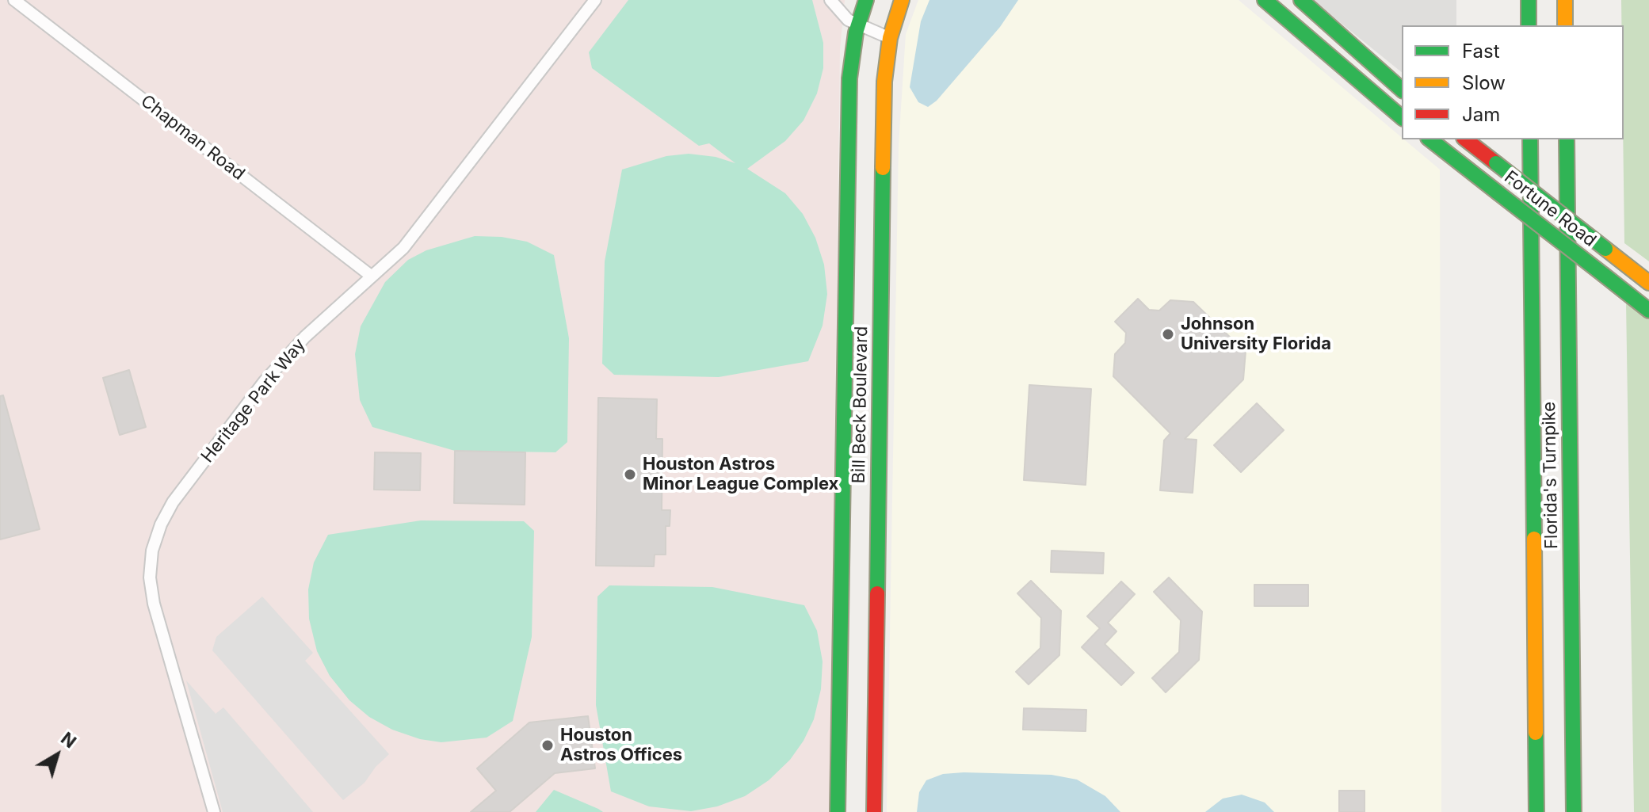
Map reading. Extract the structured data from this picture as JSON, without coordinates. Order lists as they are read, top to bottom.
{
  "streets": {
    "main road": ["Fortune Road", "Bill Beck Boulevard", "Florida's Turnpike"],
    "street": ["Chapman Road", "Heritage Park Way"]
  },
  "crossings": [
    ["Chapman Road", "Heritage Park Way"]
  ],
  "places": ["Johnson University Florida", "Houston Astros Minor League Complex", "Houston Astros Offices"],
  "legend": ["Fast", "Slow", "Jam"],
  "north": "top right"
}
